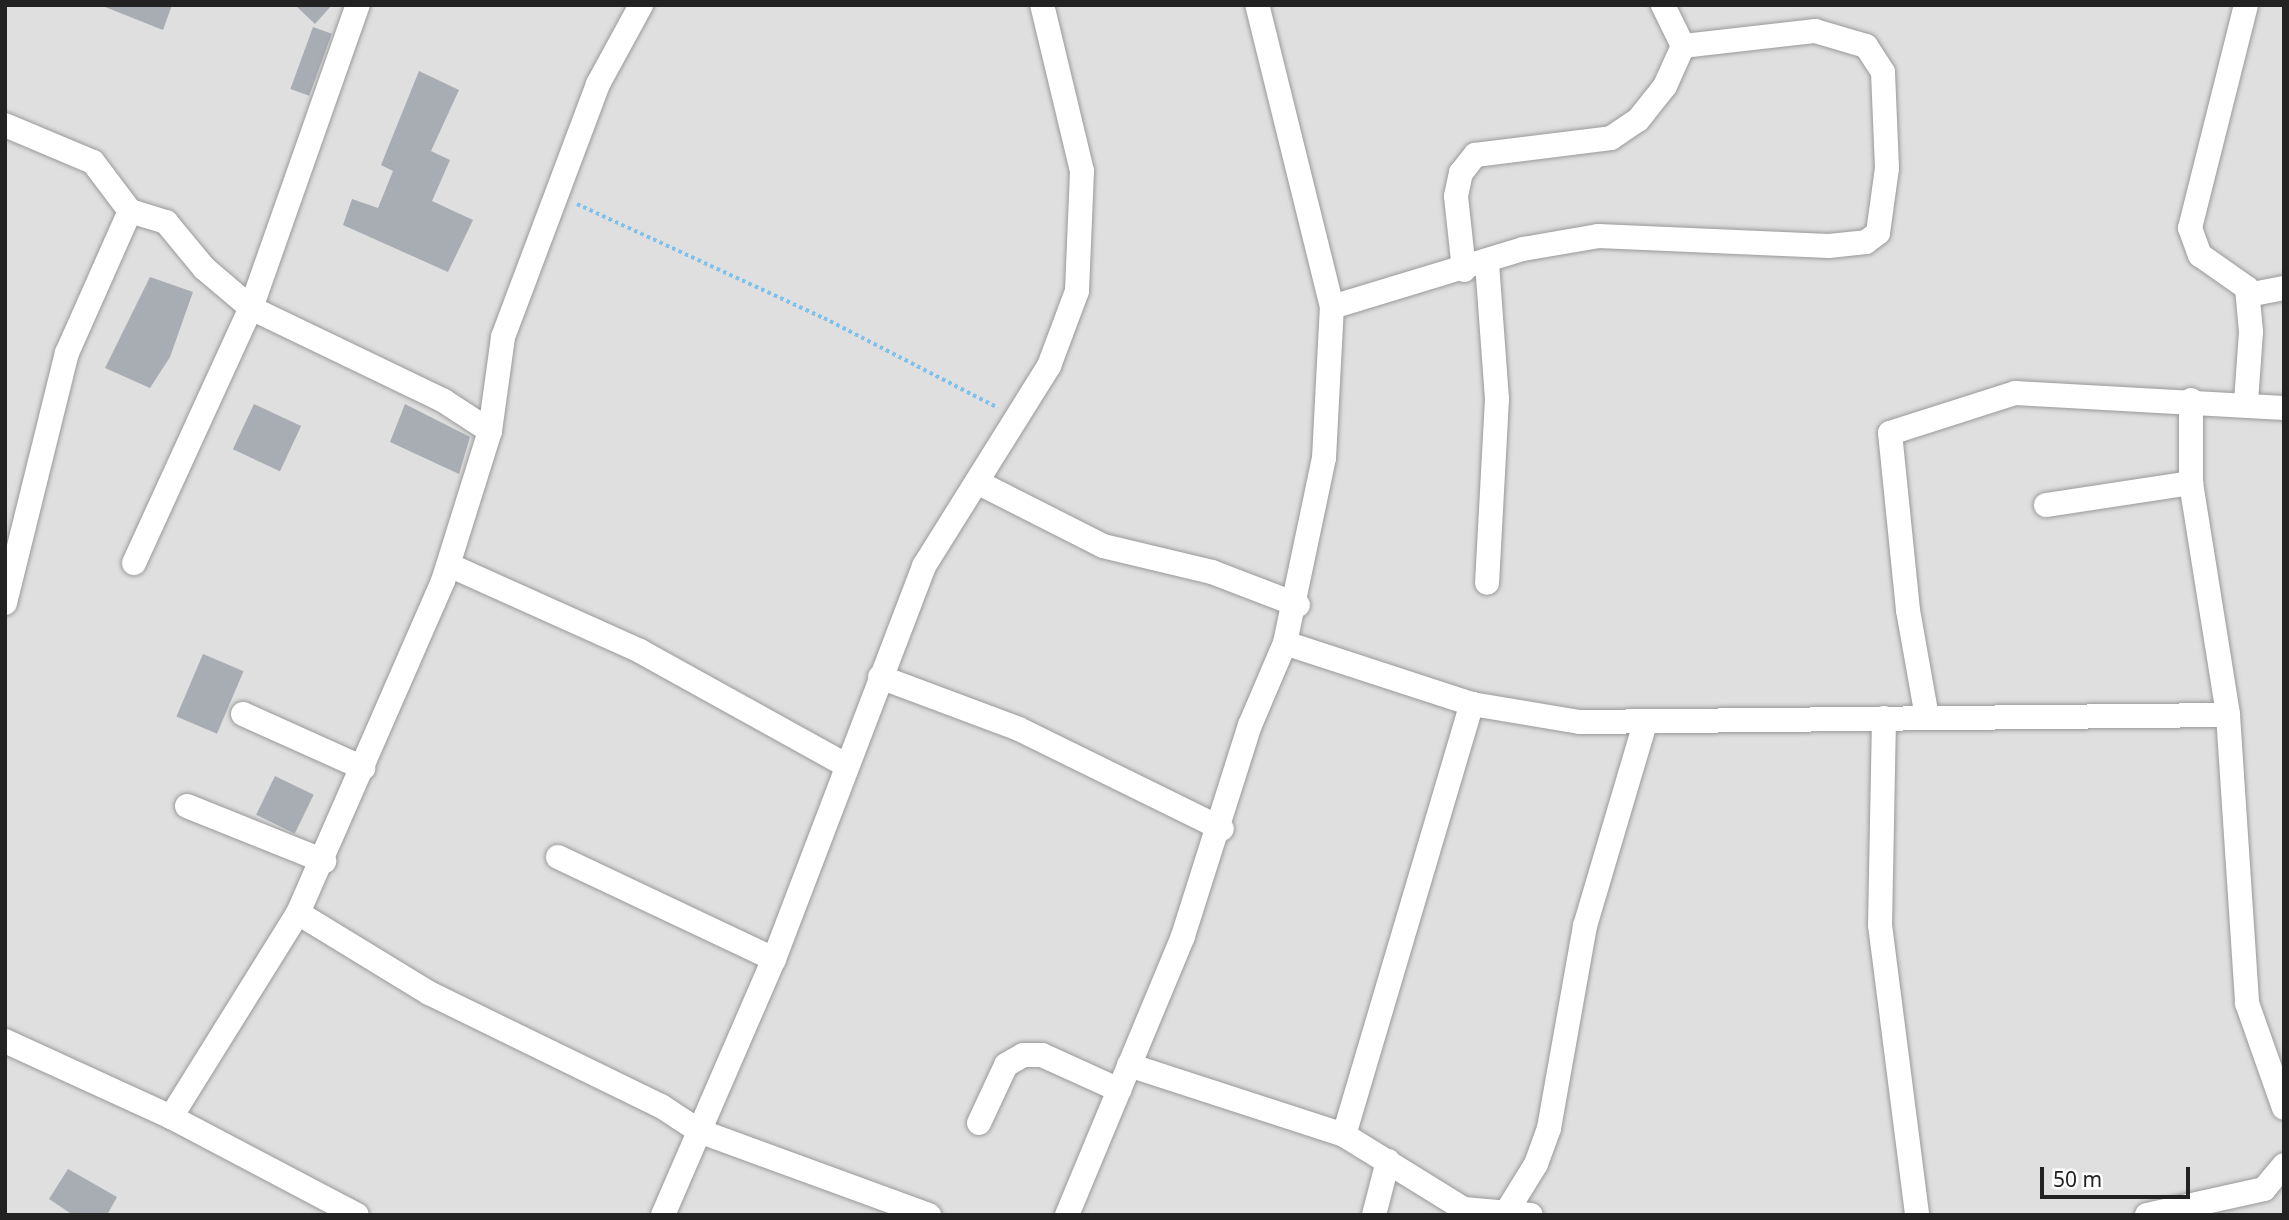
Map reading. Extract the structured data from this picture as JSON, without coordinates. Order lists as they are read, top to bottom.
{
  "scale_bar": "50 m"
}
